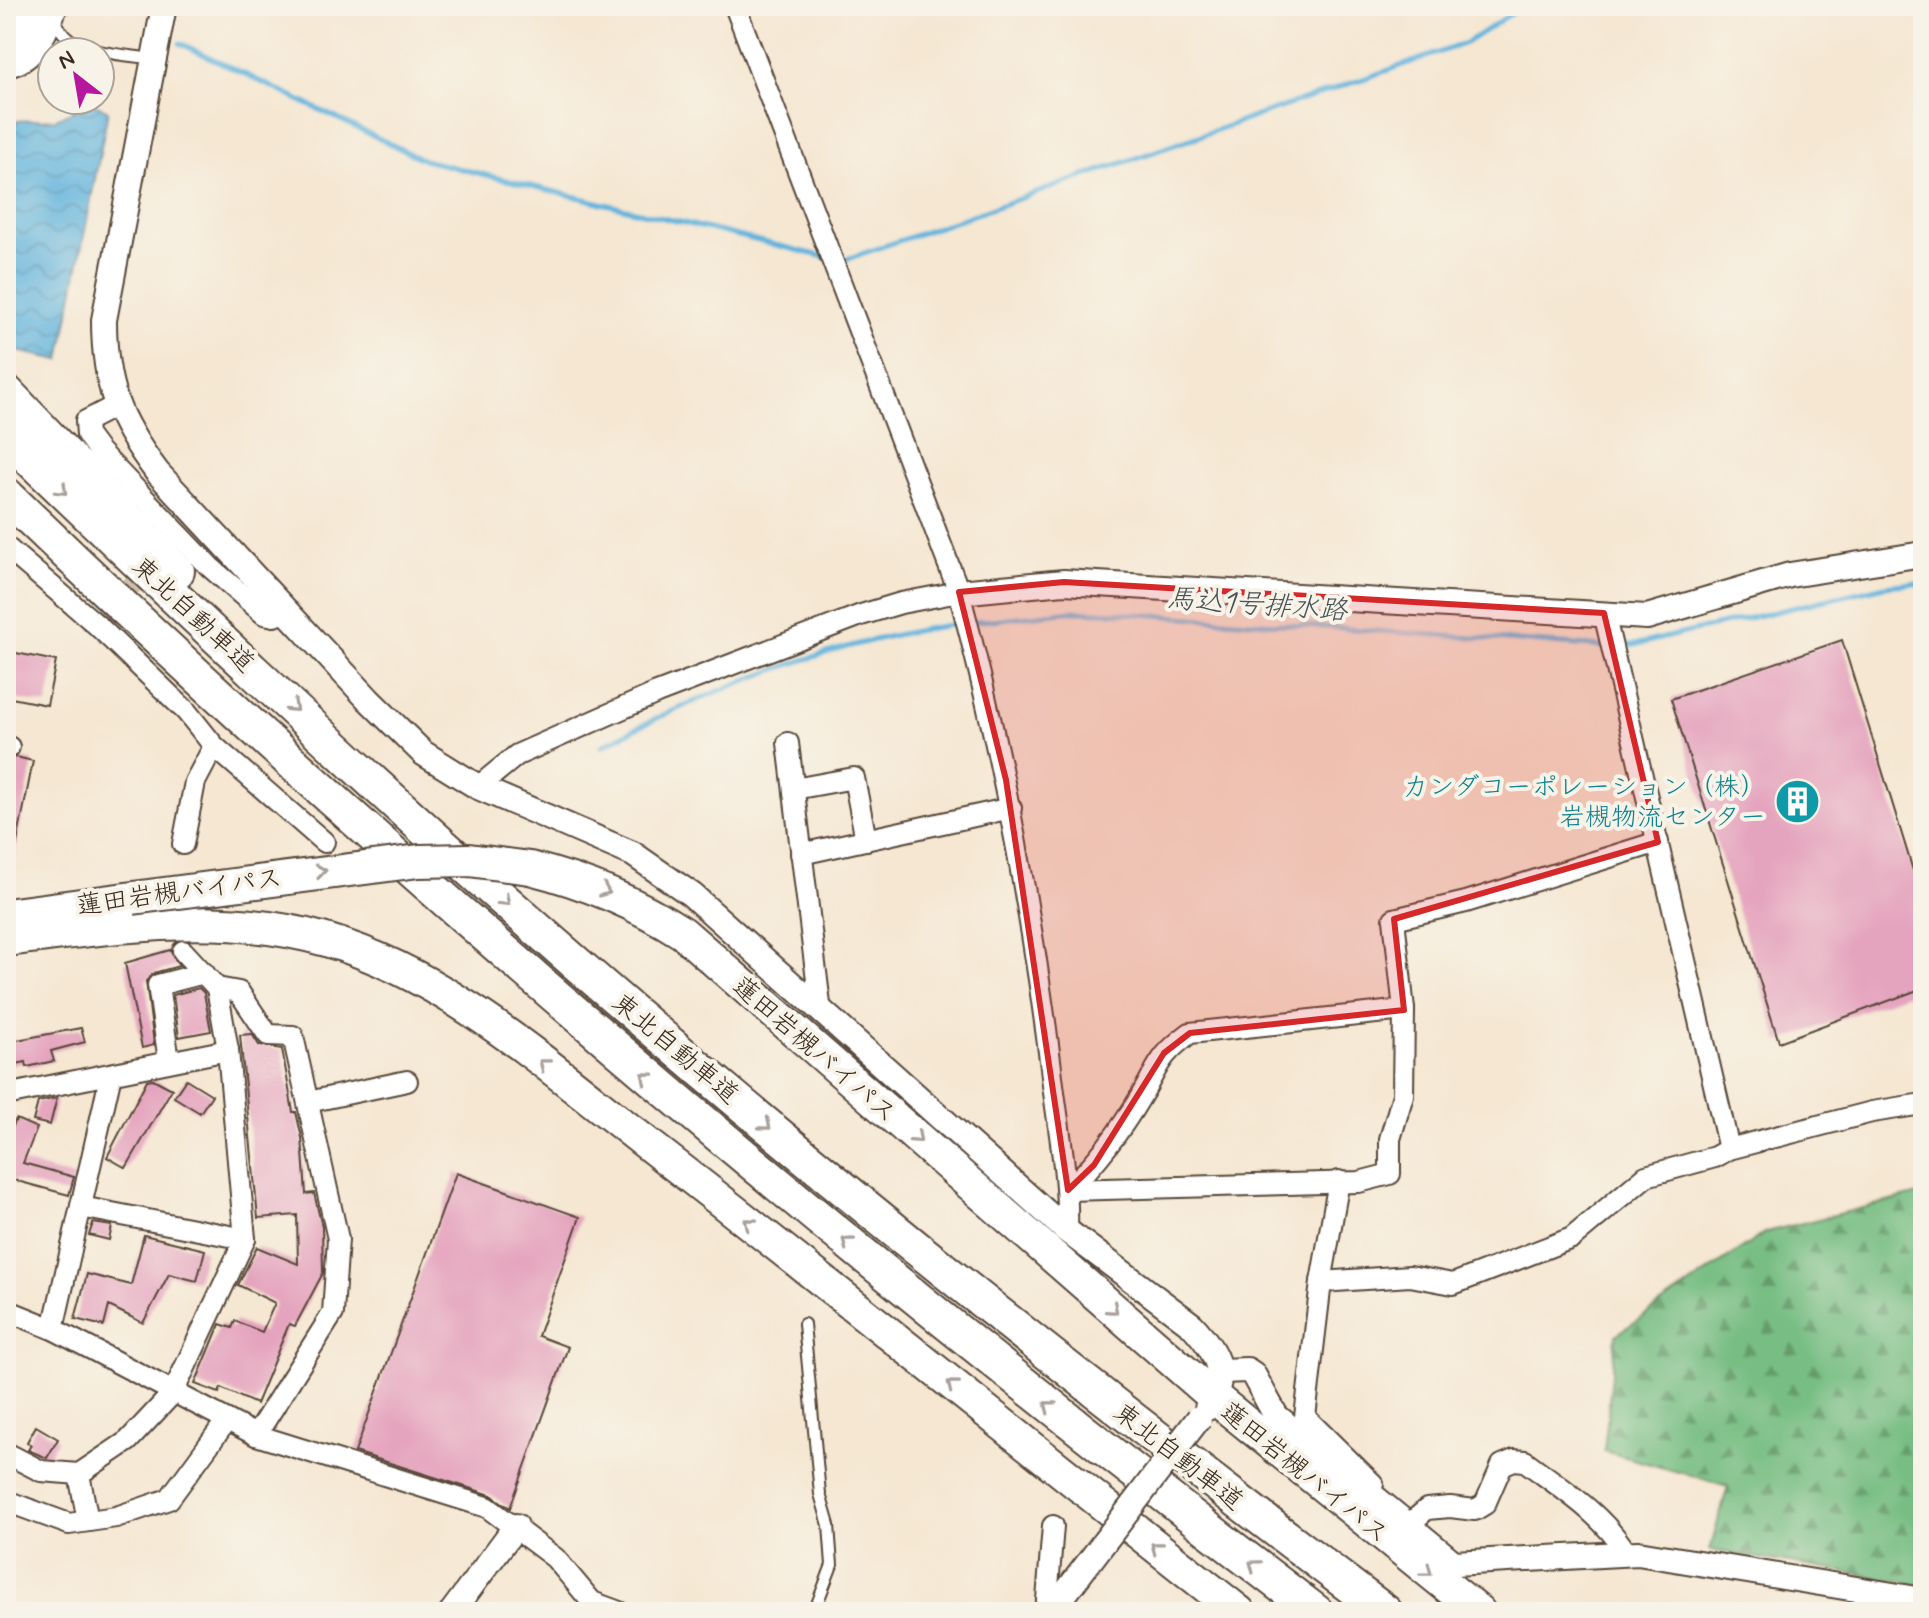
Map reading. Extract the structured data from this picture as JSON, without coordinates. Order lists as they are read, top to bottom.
{
  "streets": {
    "highway": ["東北自動車道", "蓮田岩槻バイパス"]
  },
  "water": ["馬込1号排水路"],
  "places": {
    "building": ["カンダコーポレーション（株） 岩槻物流センター"]
  },
  "north": "top left"
}
